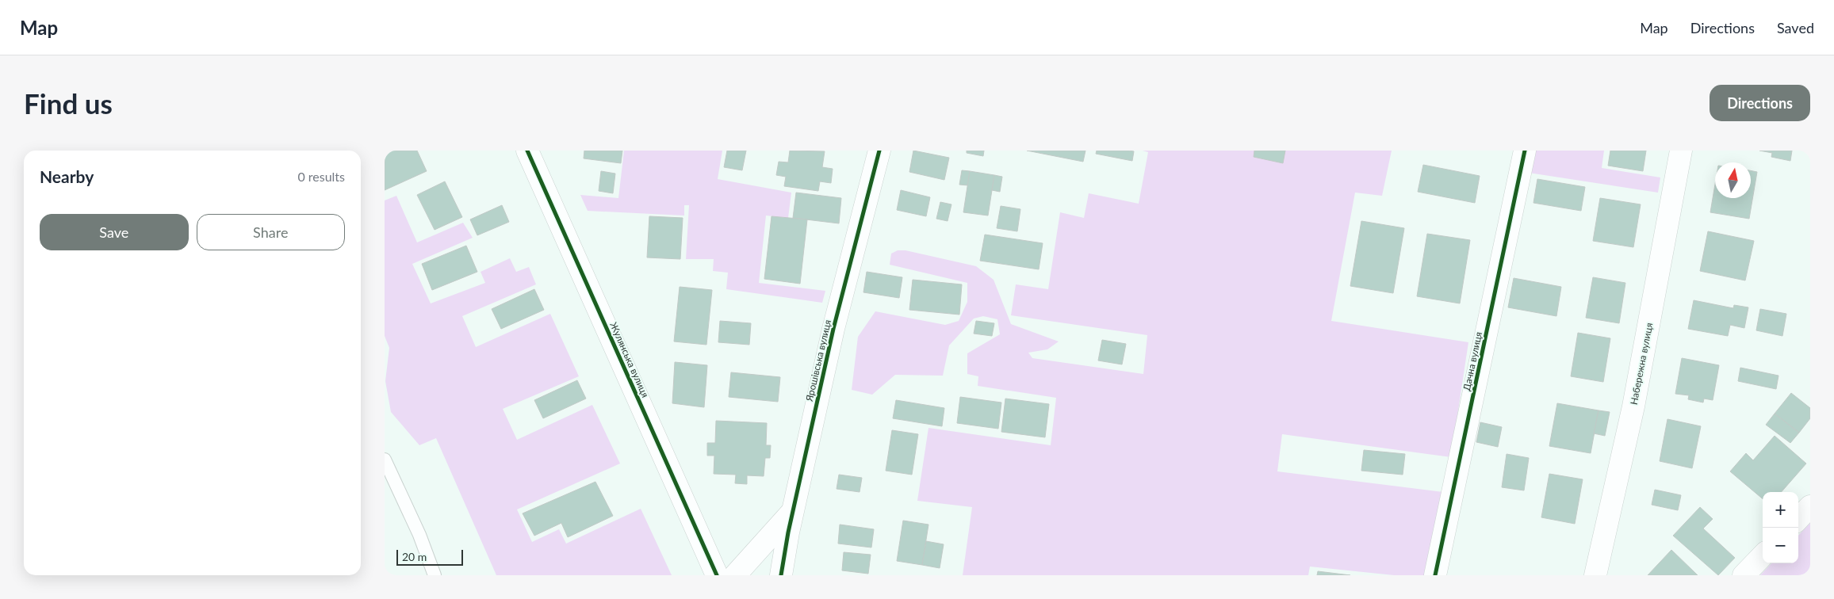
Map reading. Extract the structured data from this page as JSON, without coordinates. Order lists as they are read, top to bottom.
{
  "streets": {
    "street": [
      "Жулянська вулиця",
      "Ярошівська вулиця",
      "Дачна вулиця",
      "Набережна вулиця"
    ]
  },
  "scale_bar": "20 m",
  "north": "top",
  "page": {
    "header": "Map",
    "nav": ["Map", "Directions", "Saved"],
    "buttons": [
      "Directions",
      ["Save", "Share"]
    ],
    "title": "Find us",
    "heading": ["Nearby", "0 results"],
    "map_buttons": ["+", "−"],
    "scale": "20 m"
  }
}
